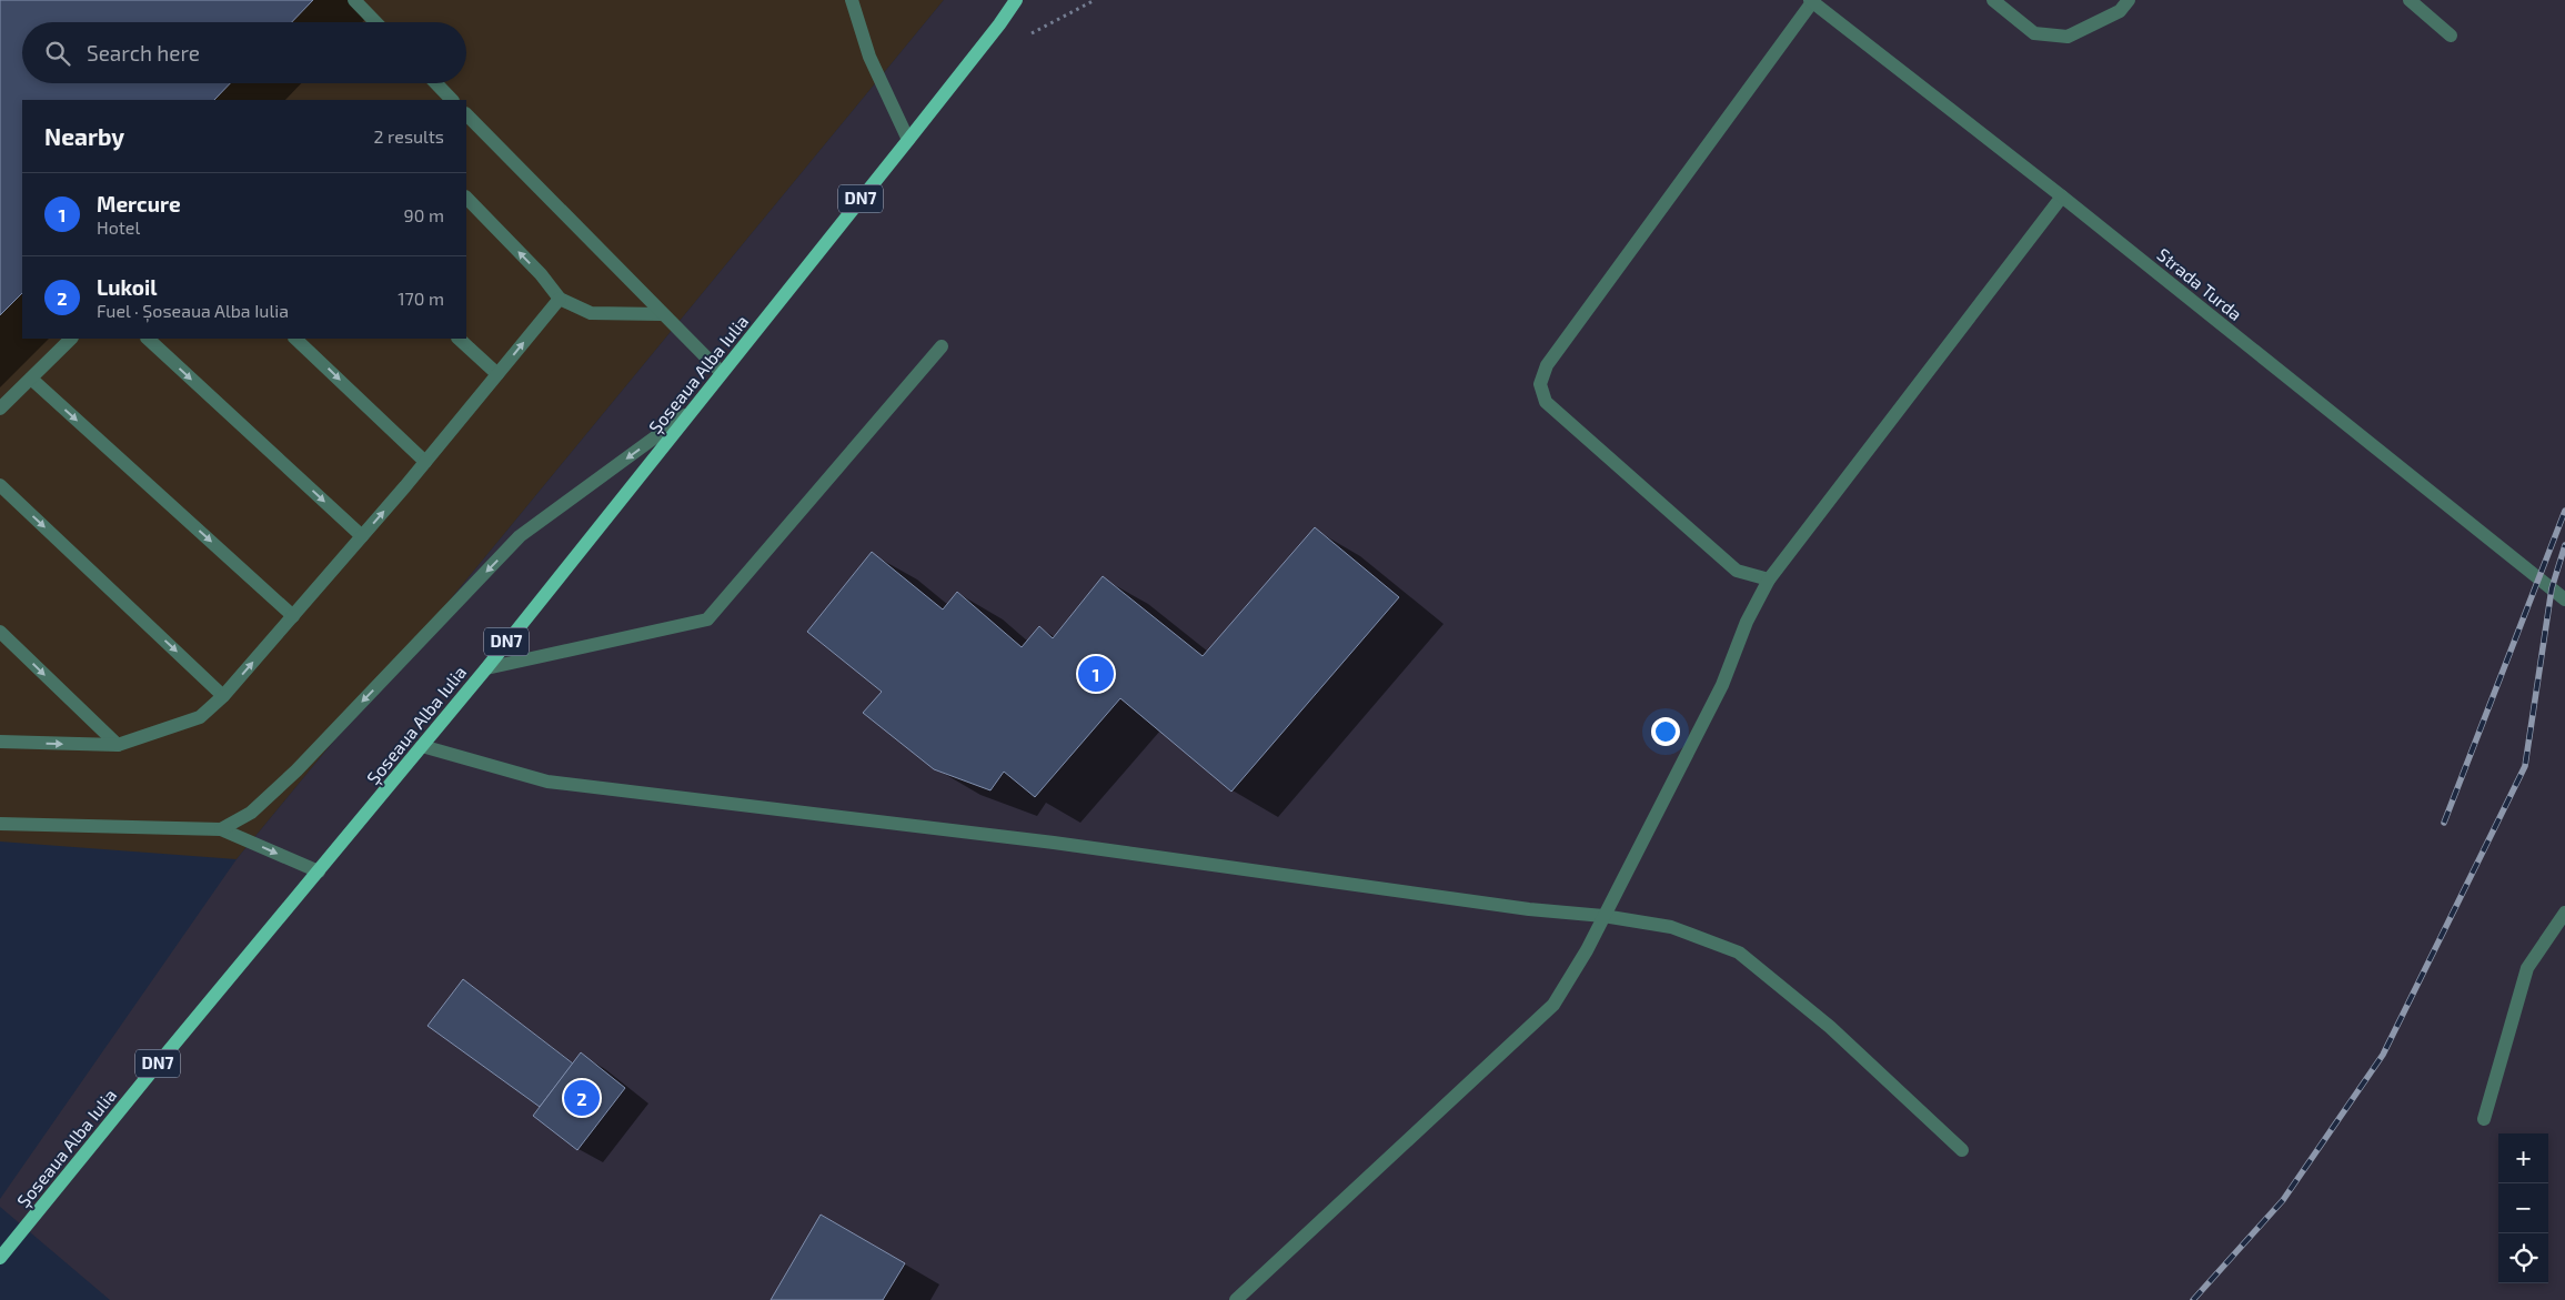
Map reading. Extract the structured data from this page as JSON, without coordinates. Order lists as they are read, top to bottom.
{
  "streets": {
    "main road": ["DN7", "Șoseaua Alba Iulia"],
    "street": ["Strada Turda"]
  },
  "page": {
    "search": "Search here",
    "heading": ["Nearby", "2 results"],
    "list": [
      {
        "mark": "1",
        "name": "Mercure",
        "note": "Hotel",
        "value": "90 m"
      },
      {
        "mark": "2",
        "name": "Lukoil",
        "note": "Fuel · Șoseaua Alba Iulia",
        "value": "170 m"
      }
    ],
    "pins": ["1", "2"],
    "map_buttons": ["+", "−"]
  }
}
